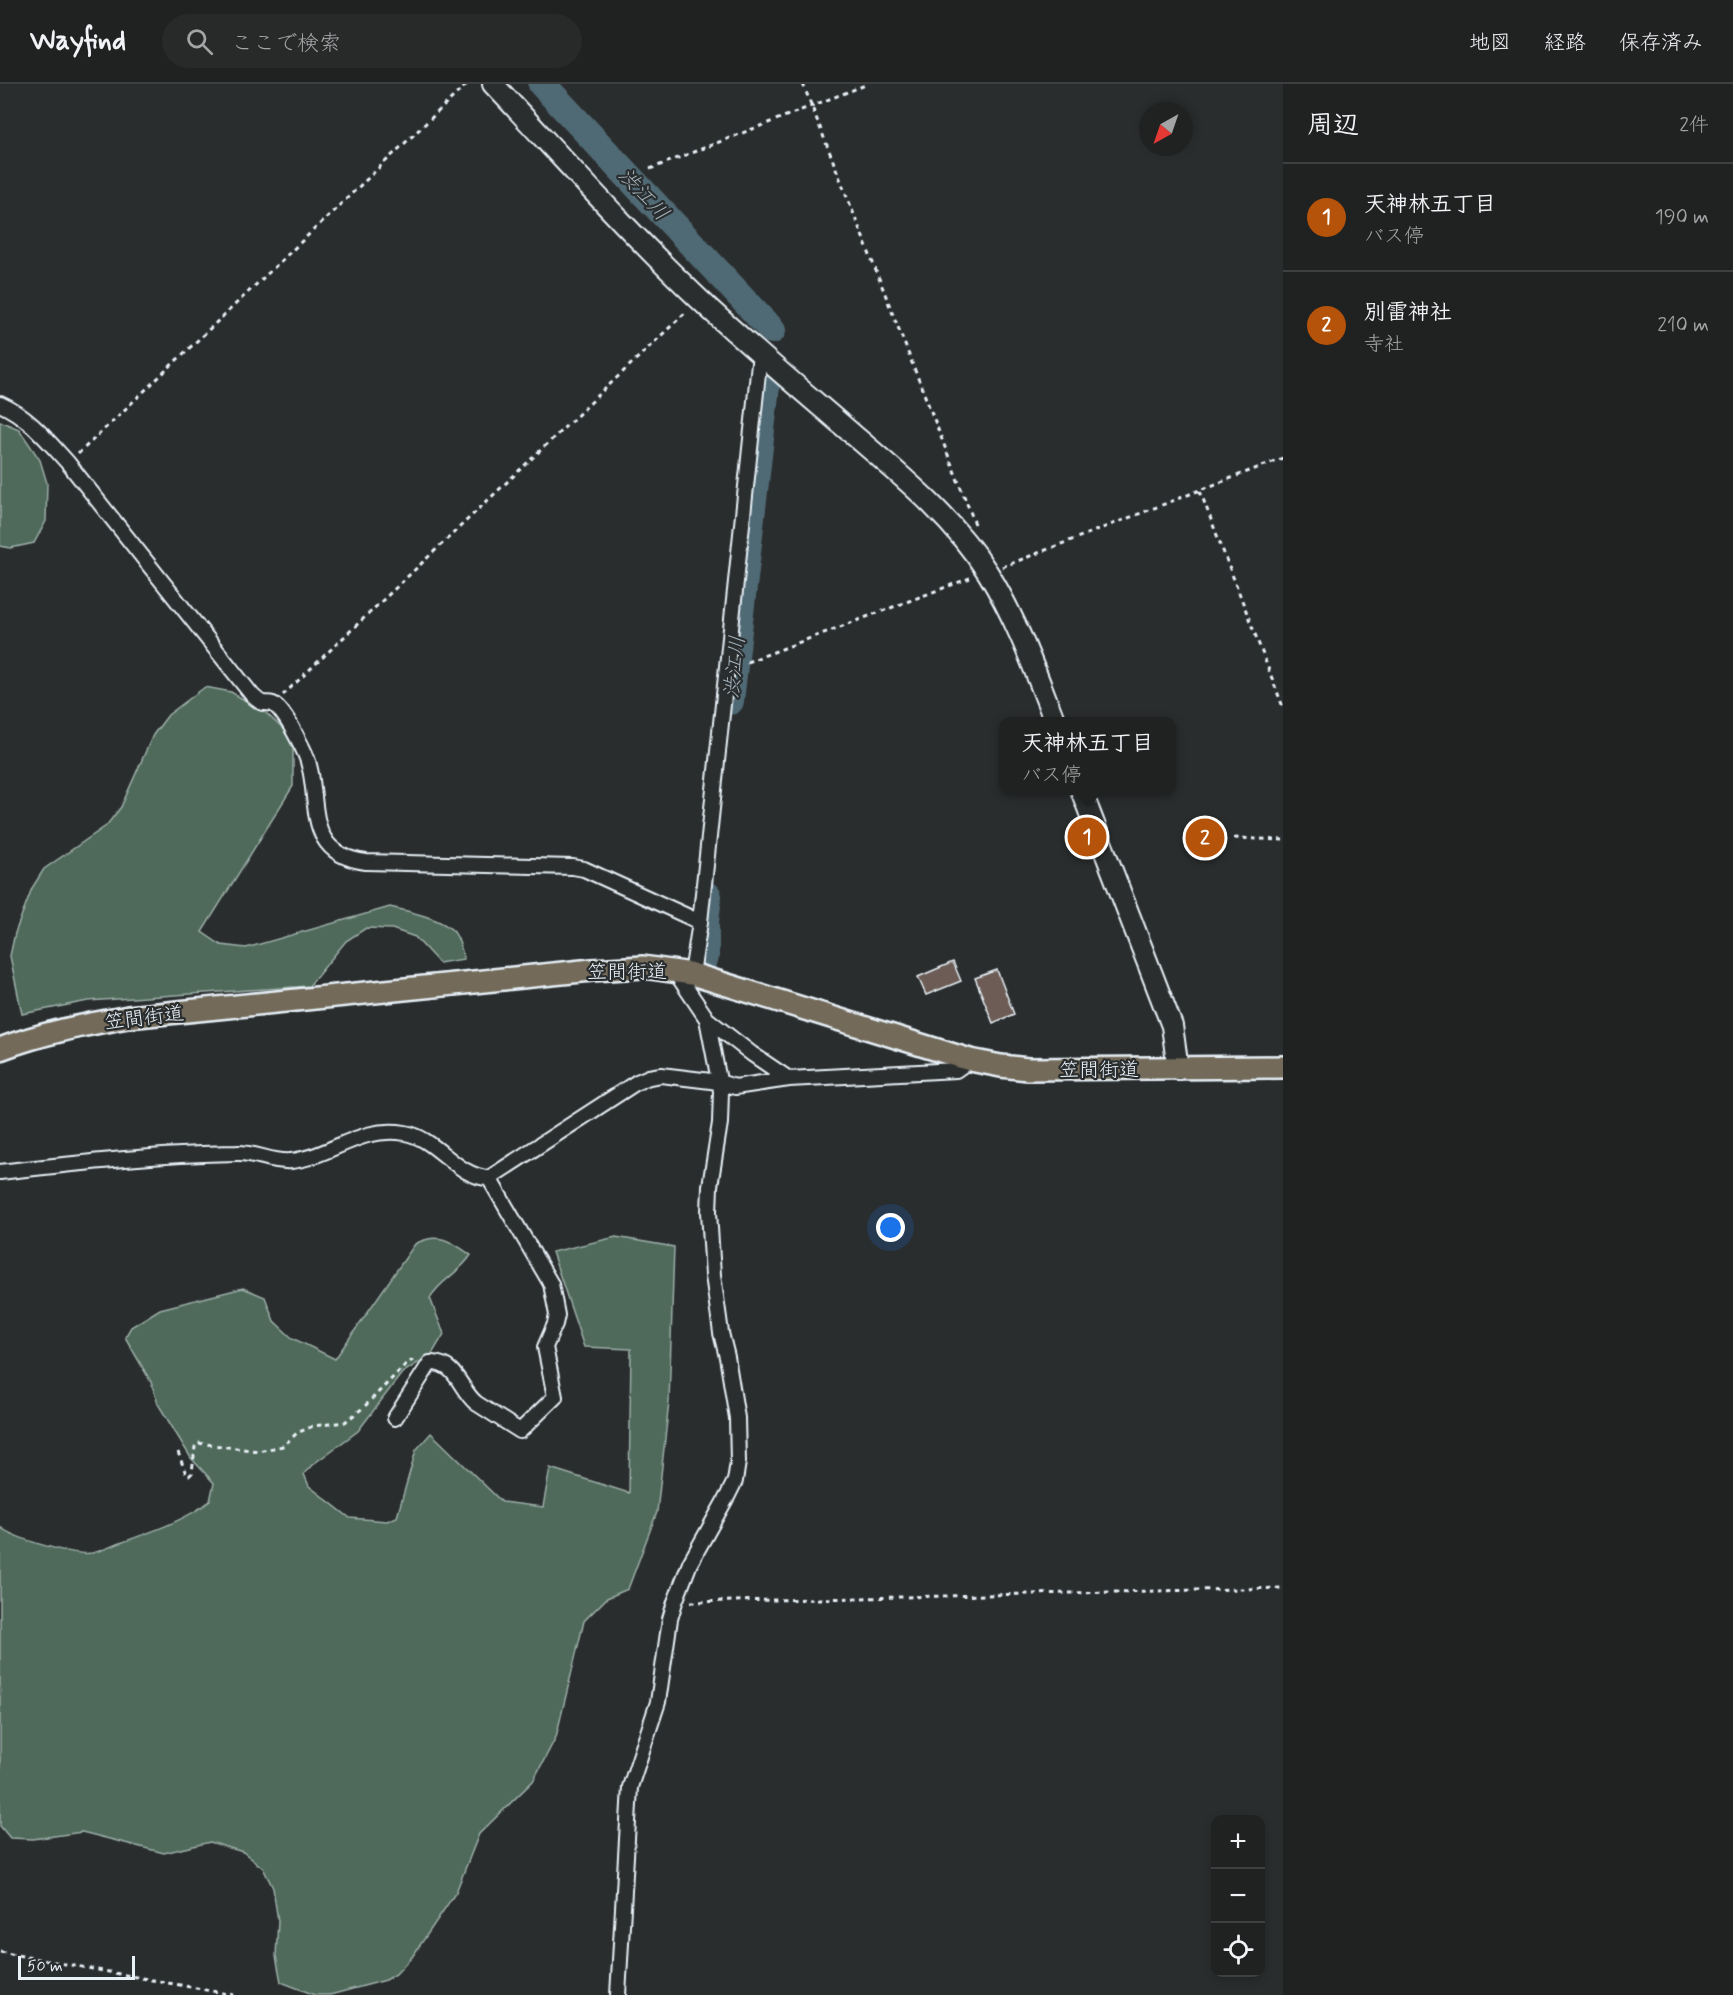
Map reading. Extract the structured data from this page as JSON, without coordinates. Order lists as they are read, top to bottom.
{
  "streets": {
    "main road": ["笠間街道"]
  },
  "water": ["渋江川"],
  "scale_bar": "50 m",
  "north": "bottom left",
  "page": {
    "header": "Wayfind",
    "search": "ここで検索",
    "nav": ["地図", "経路", "保存済み"],
    "heading": ["周辺", "2件"],
    "list": [
      {
        "mark": "1",
        "name": "天神林五丁目",
        "note": "バス停",
        "value": "190 m"
      },
      {
        "mark": "2",
        "name": "別雷神社",
        "note": "寺社",
        "value": "210 m"
      }
    ],
    "popup": ["天神林五丁目", "バス停"],
    "pins": ["1", "2"],
    "map_buttons": ["+", "−"],
    "scale": "50 m"
  }
}
